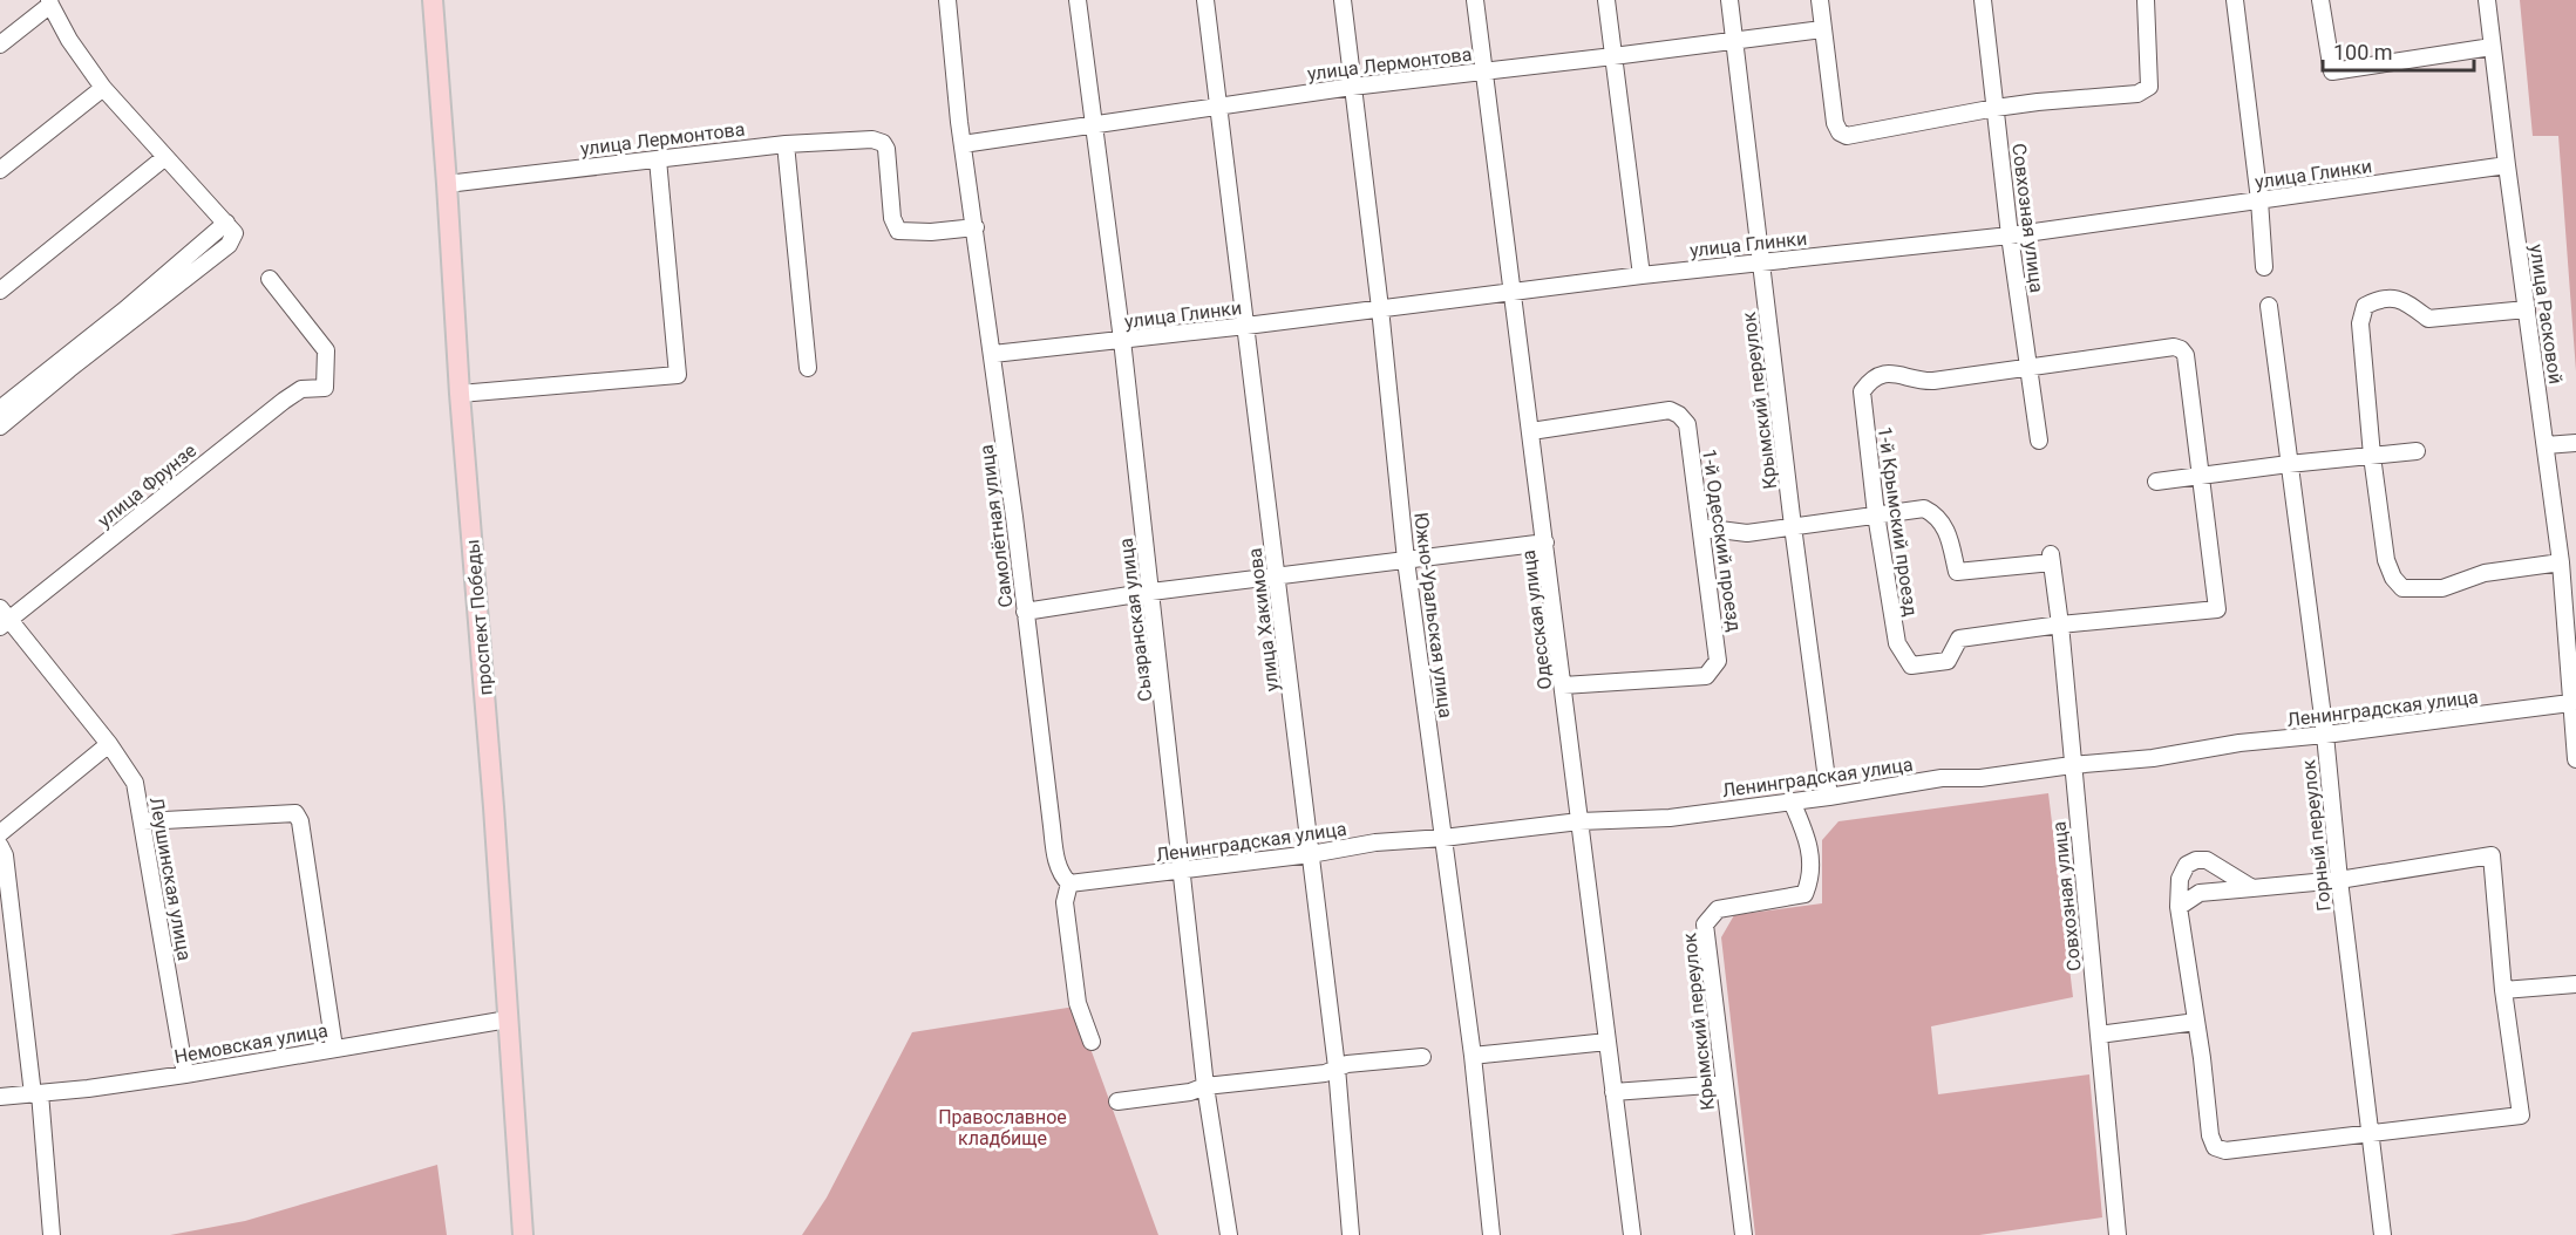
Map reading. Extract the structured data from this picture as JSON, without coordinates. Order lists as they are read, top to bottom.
{
  "streets": {
    "main road": ["проспект Победы"],
    "street": [
      "улица Лермонтова",
      "улица Глинки",
      "Совхозная улица",
      "улица Расковой",
      "Крымский переулок",
      "улица Фрунзе",
      "1-й Крымский проезд",
      "Самолётная улица",
      "1-й Одесский проезд",
      "Южно-Уральская улица",
      "Сызранская улица",
      "улица Хакимова",
      "Одесская улица",
      "Ленинградская улица",
      "Горный переулок",
      "Леушинская улица",
      "Немовская улица"
    ]
  },
  "crossings": [
    ["улица Лермонтова", "Крымский переулок"],
    ["улица Лермонтова", "Самолётная улица"],
    ["улица Лермонтова", "Южно-Уральская улица"],
    ["улица Лермонтова", "проспект Победы"],
    ["улица Лермонтова", "Сызранская улица"],
    ["улица Лермонтова", "улица Хакимова"],
    ["улица Лермонтова", "Одесская улица"],
    ["улица Глинки", "Совхозная улица"],
    ["улица Глинки", "улица Расковой"],
    ["улица Глинки", "Крымский переулок"],
    ["улица Глинки", "Самолётная улица"],
    ["улица Глинки", "Южно-Уральская улица"],
    ["улица Глинки", "Сызранская улица"],
    ["улица Глинки", "улица Хакимова"],
    ["улица Глинки", "Одесская улица"],
    ["Совхозная улица", "1-й Крымский проезд"],
    ["Совхозная улица", "Ленинградская улица"],
    ["улица Расковой", "Ленинградская улица"],
    ["Крымский переулок", "Ленинградская улица"],
    ["улица Фрунзе", "Леушинская улица"],
    ["Самолётная улица", "Ленинградская улица"],
    ["1-й Одесский проезд", "Одесская улица"],
    ["Южно-Уральская улица", "Ленинградская улица"],
    ["проспект Победы", "Немовская улица"],
    ["Сызранская улица", "Ленинградская улица"],
    ["улица Хакимова", "Ленинградская улица"],
    ["Одесская улица", "Ленинградская улица"],
    ["Ленинградская улица", "Горный переулок"],
    ["Леушинская улица", "Немовская улица"]
  ],
  "parks": ["Православное кладбище"],
  "scale_bar": "100 m"
}
